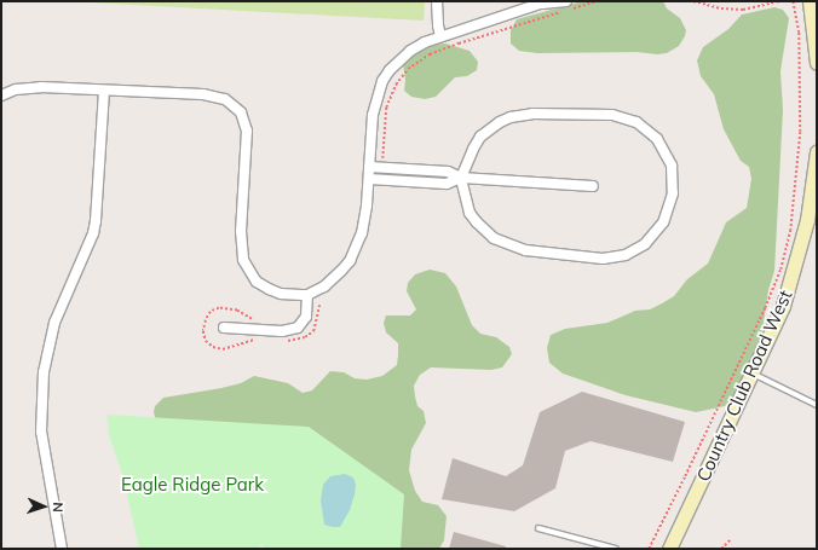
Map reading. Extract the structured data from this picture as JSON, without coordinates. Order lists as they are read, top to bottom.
{
  "streets": {
    "main road": ["Country Club Road West"]
  },
  "parks": ["Eagle Ridge Park"],
  "north": "right"
}
